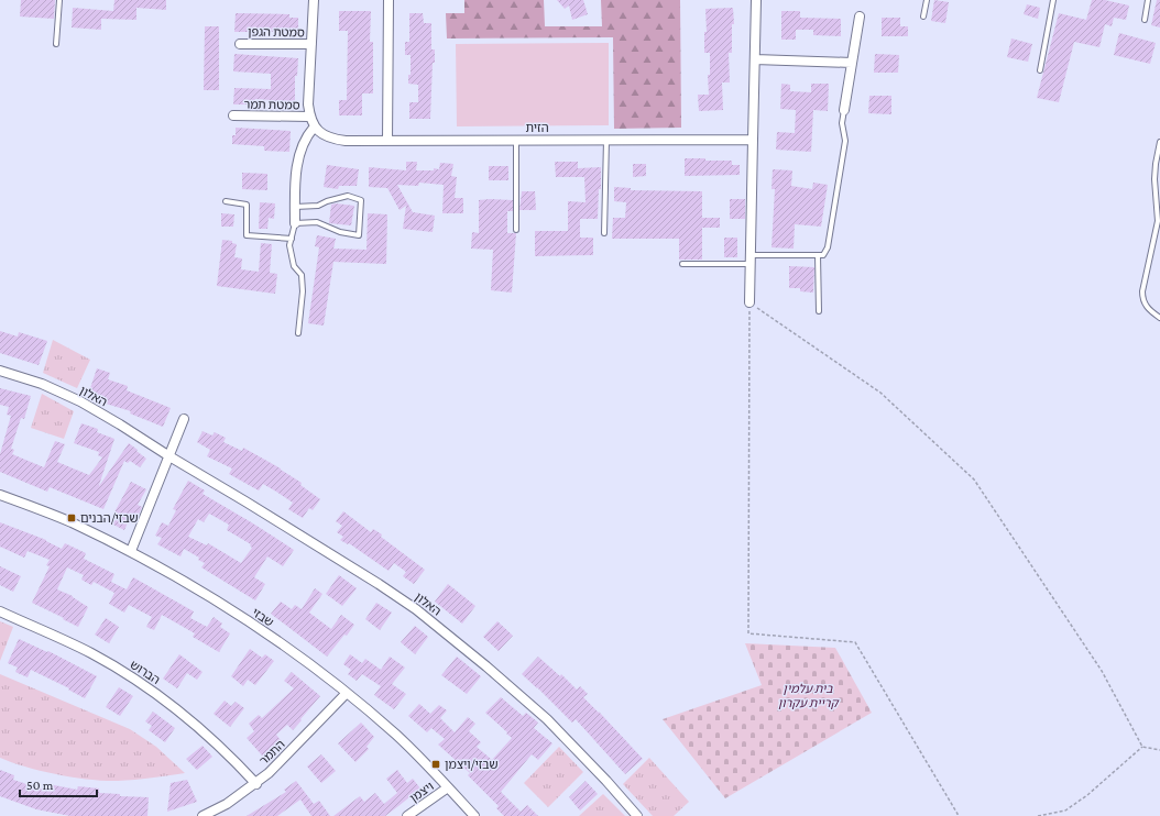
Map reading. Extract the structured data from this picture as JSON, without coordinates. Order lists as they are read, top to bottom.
{
  "streets": {
    "street": [
      "סמטת הגפן",
      "סמטת תמר",
      "הזית",
      "האלון",
      "שבזי",
      "הברוש",
      "התמר",
      "ויצמן"
    ]
  },
  "crossings": [
    ["שבזי", "התמר"],
    ["שבזי", "ויצמן"],
    ["הברוש", "התמר"]
  ],
  "parks": ["בית עלמין קריית עקרון"],
  "places": {
    "transit": ["שבזי/הבנים", "שבזי/ויצמן"]
  },
  "scale_bar": "50 m"
}
